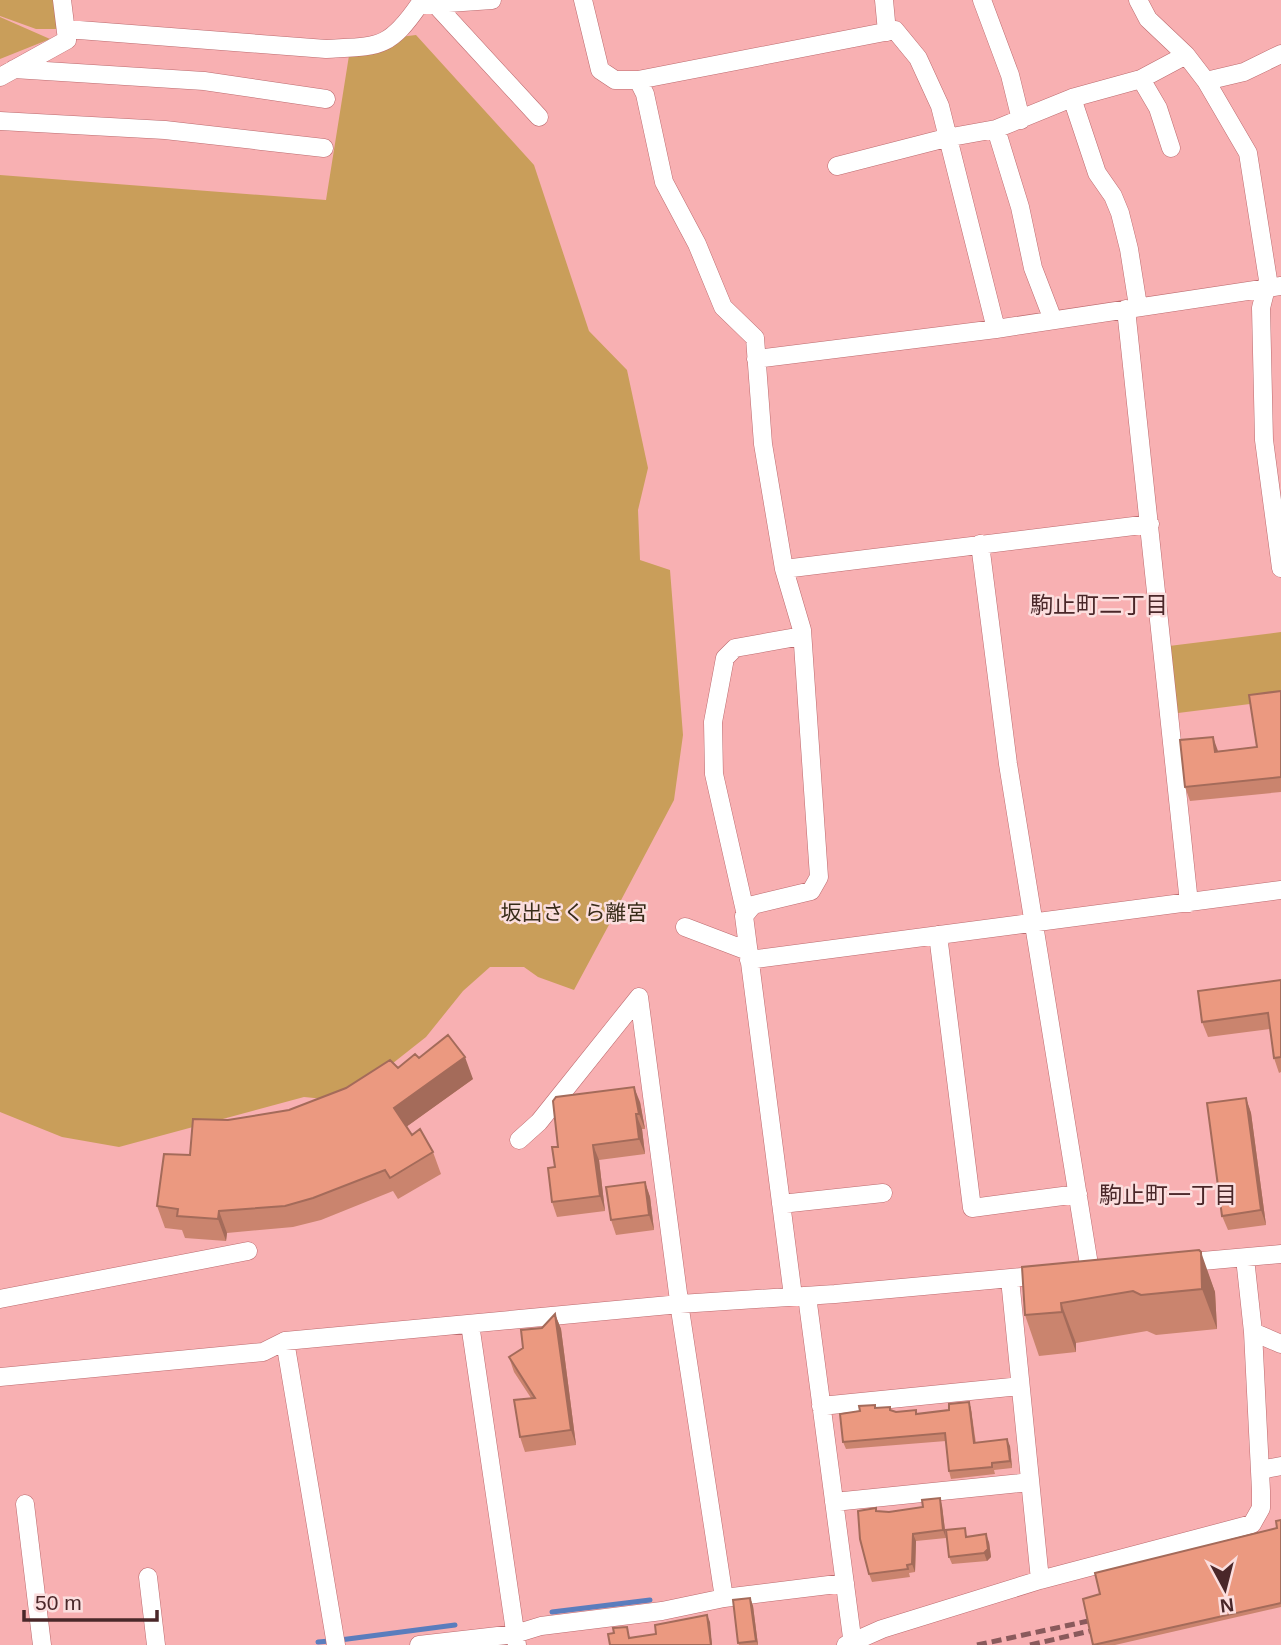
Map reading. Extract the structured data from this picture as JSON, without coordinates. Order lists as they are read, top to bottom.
{
  "districts": ["駒止町二丁目", "駒止町一丁目"],
  "parks": ["坂出さくら離宮"],
  "scale_bar": "50 m",
  "north": "bottom"
}
